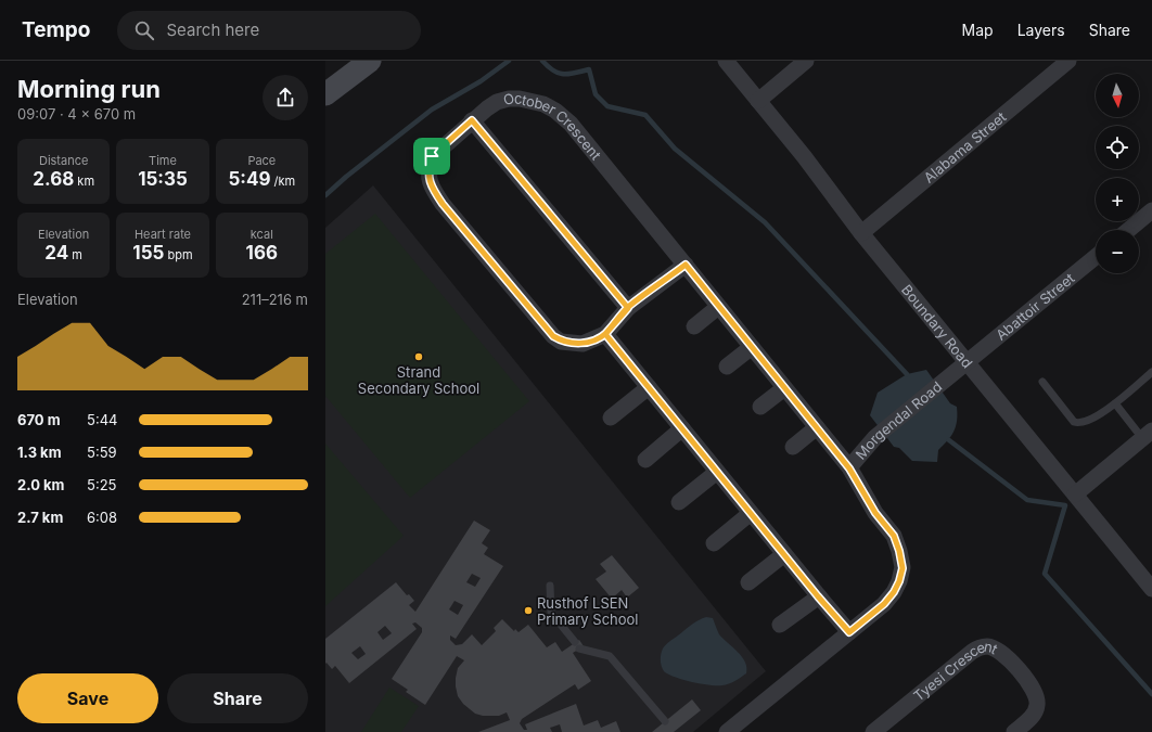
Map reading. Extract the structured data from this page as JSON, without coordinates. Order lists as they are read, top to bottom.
{
  "streets": {
    "street": [
      "October Crescent",
      "Alabama Street",
      "Abattoir Street",
      "Boundary Road",
      "Morgendal Road",
      "Tyesi Crescent"
    ]
  },
  "crossings": [
    ["October Crescent", "Morgendal Road"],
    ["Alabama Street", "Boundary Road"],
    ["Abattoir Street", "Boundary Road"],
    ["Abattoir Street", "Morgendal Road"],
    ["Boundary Road", "Morgendal Road"]
  ],
  "places": ["Strand Secondary School", "Rusthof LSEN Primary School"],
  "north": "bottom",
  "page": {
    "header": "Tempo",
    "search": "Search here",
    "nav": ["Map", "Layers", "Share"],
    "heading": ["Morning run", "09:07 · 4 × 670 m"],
    "map_buttons": ["+", "−"],
    "stats": [
      ["Distance", "2.68 km"],
      ["Time", "15:35"],
      ["Pace", "5:49 /km"],
      ["Elevation", "24 m"],
      ["Heart rate", "155 bpm"],
      ["kcal", "166"]
    ],
    "chart": ["Elevation", "211–216 m"],
    "list": [
      {
        "name": "670 m",
        "note": "5:44"
      },
      {
        "name": "1.3 km",
        "note": "5:59"
      },
      {
        "name": "2.0 km",
        "note": "5:25"
      },
      {
        "name": "2.7 km",
        "note": "6:08"
      }
    ],
    "buttons": ["Save", "Share"]
  }
}
